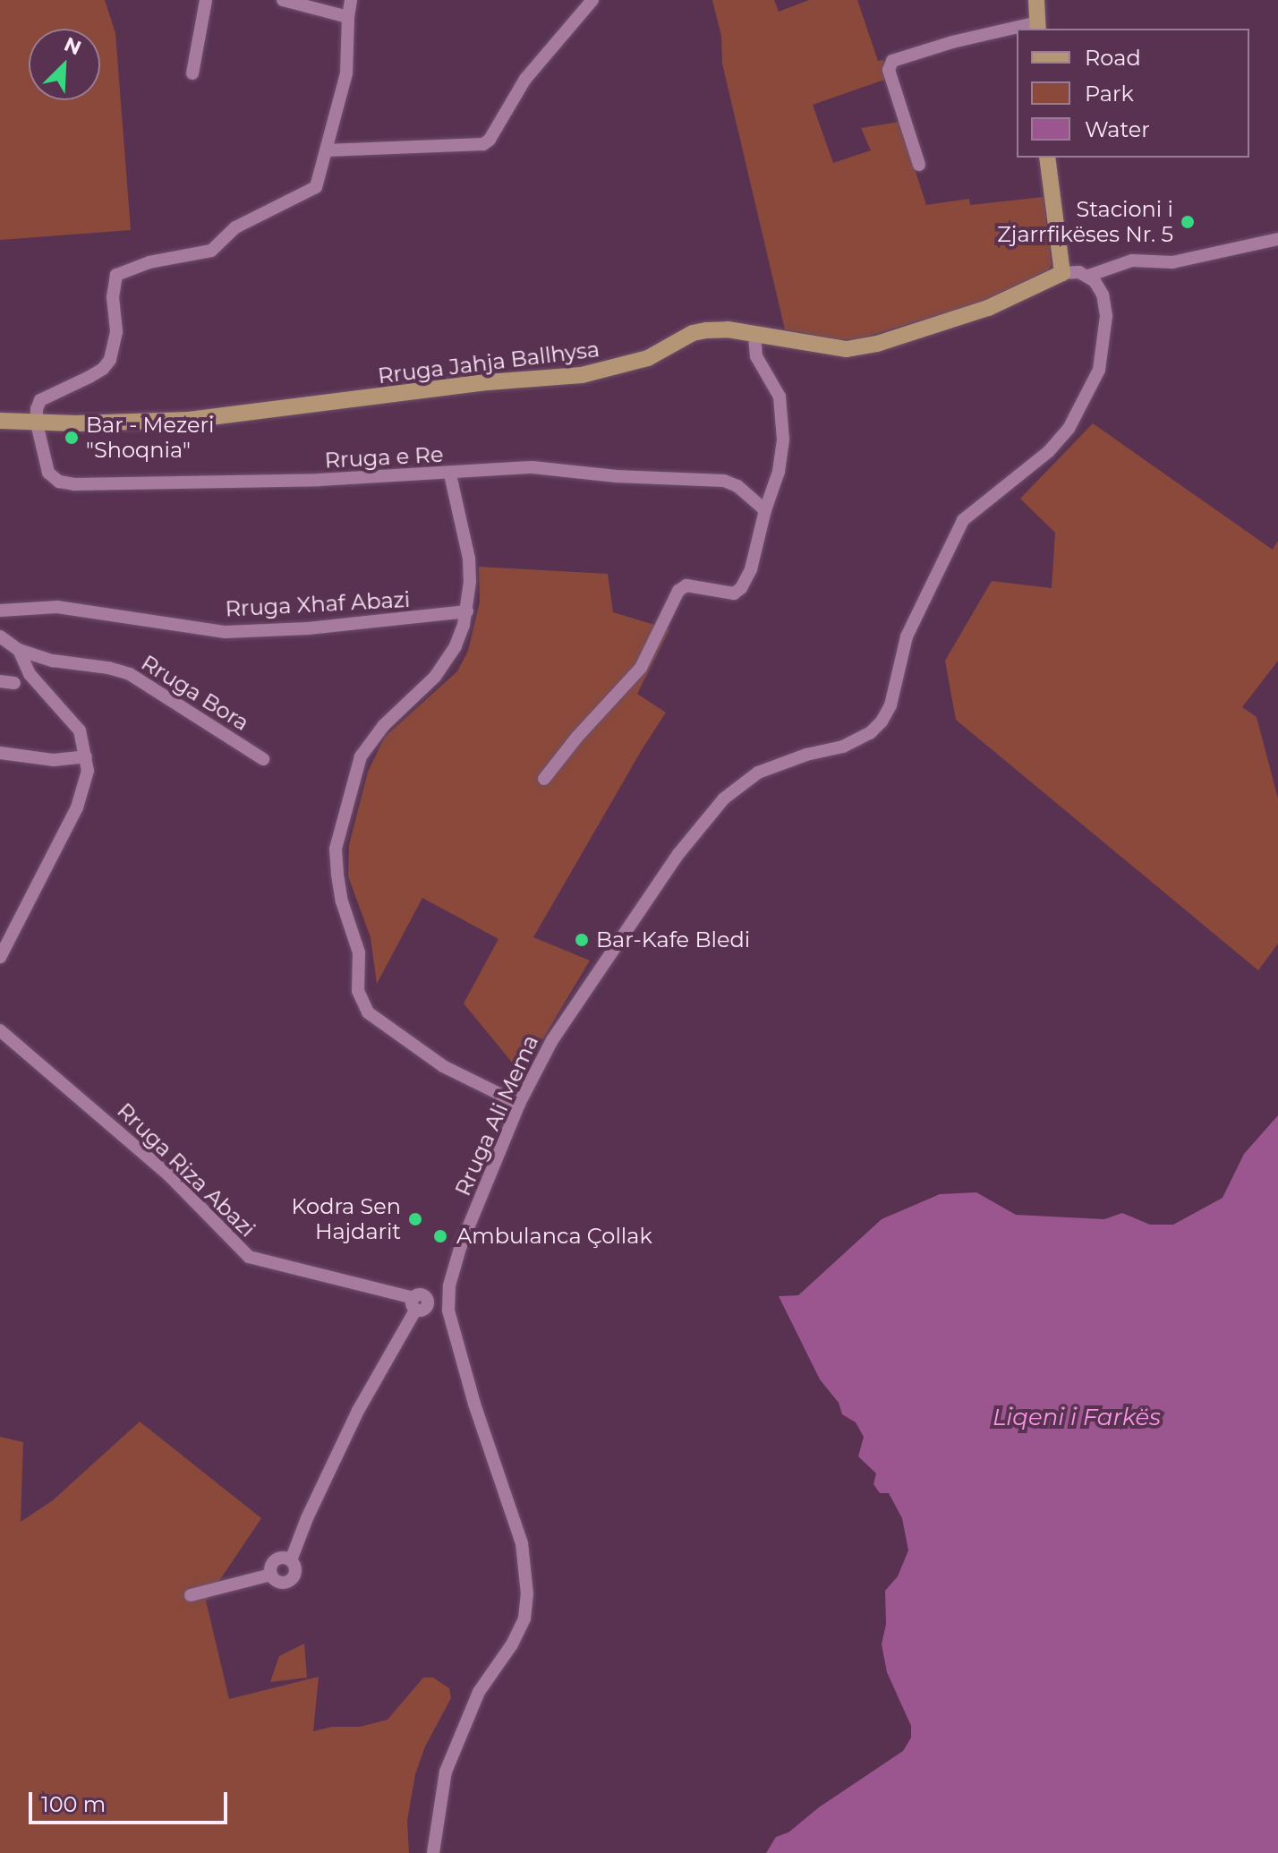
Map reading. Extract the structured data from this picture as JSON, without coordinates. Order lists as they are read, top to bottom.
{
  "streets": {
    "main road": ["Rruga Jahja Ballhysa"],
    "street": [
      "Rruga e Re",
      "Rruga Xhaf Abazi",
      "Rruga Bora",
      "Rruga Ali Mema",
      "Rruga Riza Abazi"
    ]
  },
  "crossings": [
    ["Rruga Jahja Ballhysa", "Rruga e Re"]
  ],
  "water": ["Liqeni i Farkës"],
  "places": [
    "Stacioni i Zjarrfikëses Nr. 5",
    "Bar - Mezeri \"Shoqnia\"",
    "Bar-Kafe Bledi",
    "Kodra Sen Hajdarit",
    "Ambulanca Çollak"
  ],
  "legend": ["Road", "Park", "Water"],
  "scale_bar": "100 m",
  "north": "top right"
}
